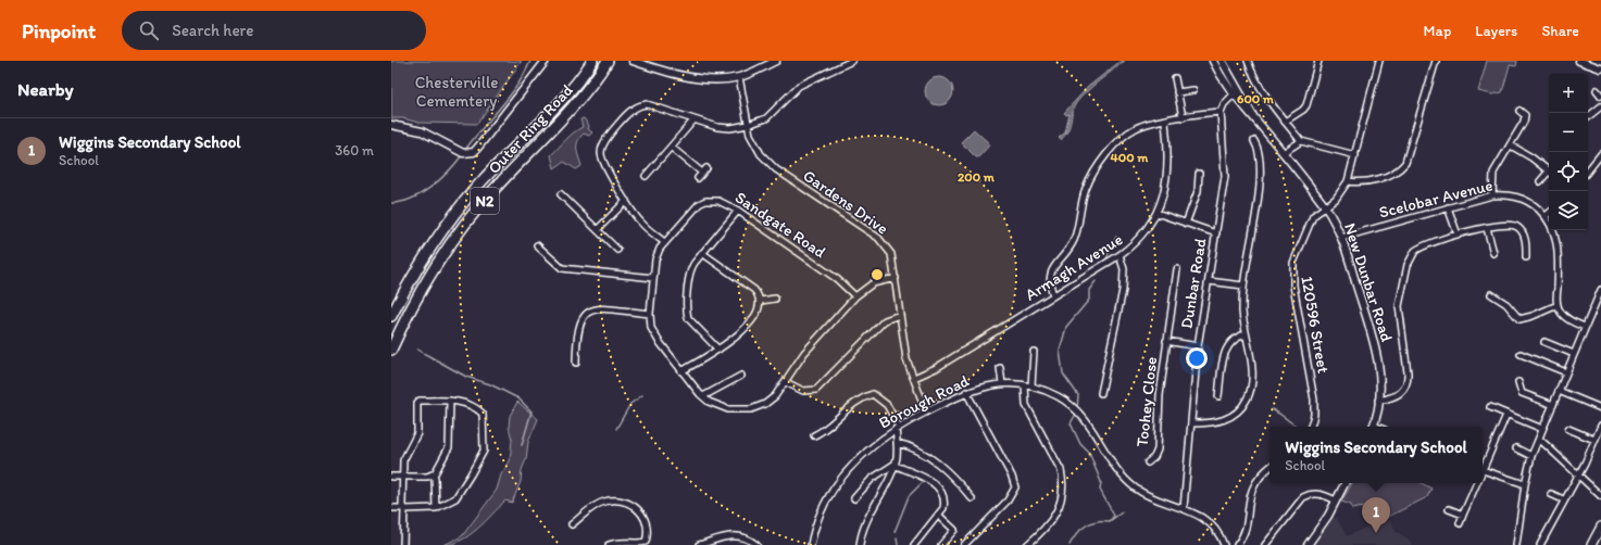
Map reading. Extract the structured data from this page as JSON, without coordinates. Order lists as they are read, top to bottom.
{
  "streets": {
    "highway": ["Outer Ring Road", "N2"],
    "street": [
      "Scelobar Avenue",
      "Gardens Drive",
      "Sandgate Road",
      "Armagh Avenue",
      "New Dunbar Road",
      "Dunbar Road",
      "120596 Street",
      "Borough Road",
      "Toohey Close"
    ]
  },
  "crossings": [
    ["Scelobar Avenue", "New Dunbar Road"],
    ["Gardens Drive", "Sandgate Road"],
    ["Gardens Drive", "Armagh Avenue"],
    ["Gardens Drive", "Borough Road"],
    ["New Dunbar Road", "120596 Street"],
    ["Dunbar Road", "Borough Road"],
    ["Dunbar Road", "Toohey Close"]
  ],
  "parks": ["Chesterville Cememtery"],
  "page": {
    "header": "Pinpoint",
    "search": "Search here",
    "nav": ["Map", "Layers", "Share"],
    "heading": "Nearby",
    "map_buttons": ["+", "−"],
    "list": [
      {
        "mark": "1",
        "name": "Wiggins Secondary School",
        "note": "School",
        "value": "360 m"
      }
    ],
    "popup": ["Wiggins Secondary School", "School"],
    "pins": "1"
  },
  "rings": ["600 m", "400 m", "200 m"]
}
